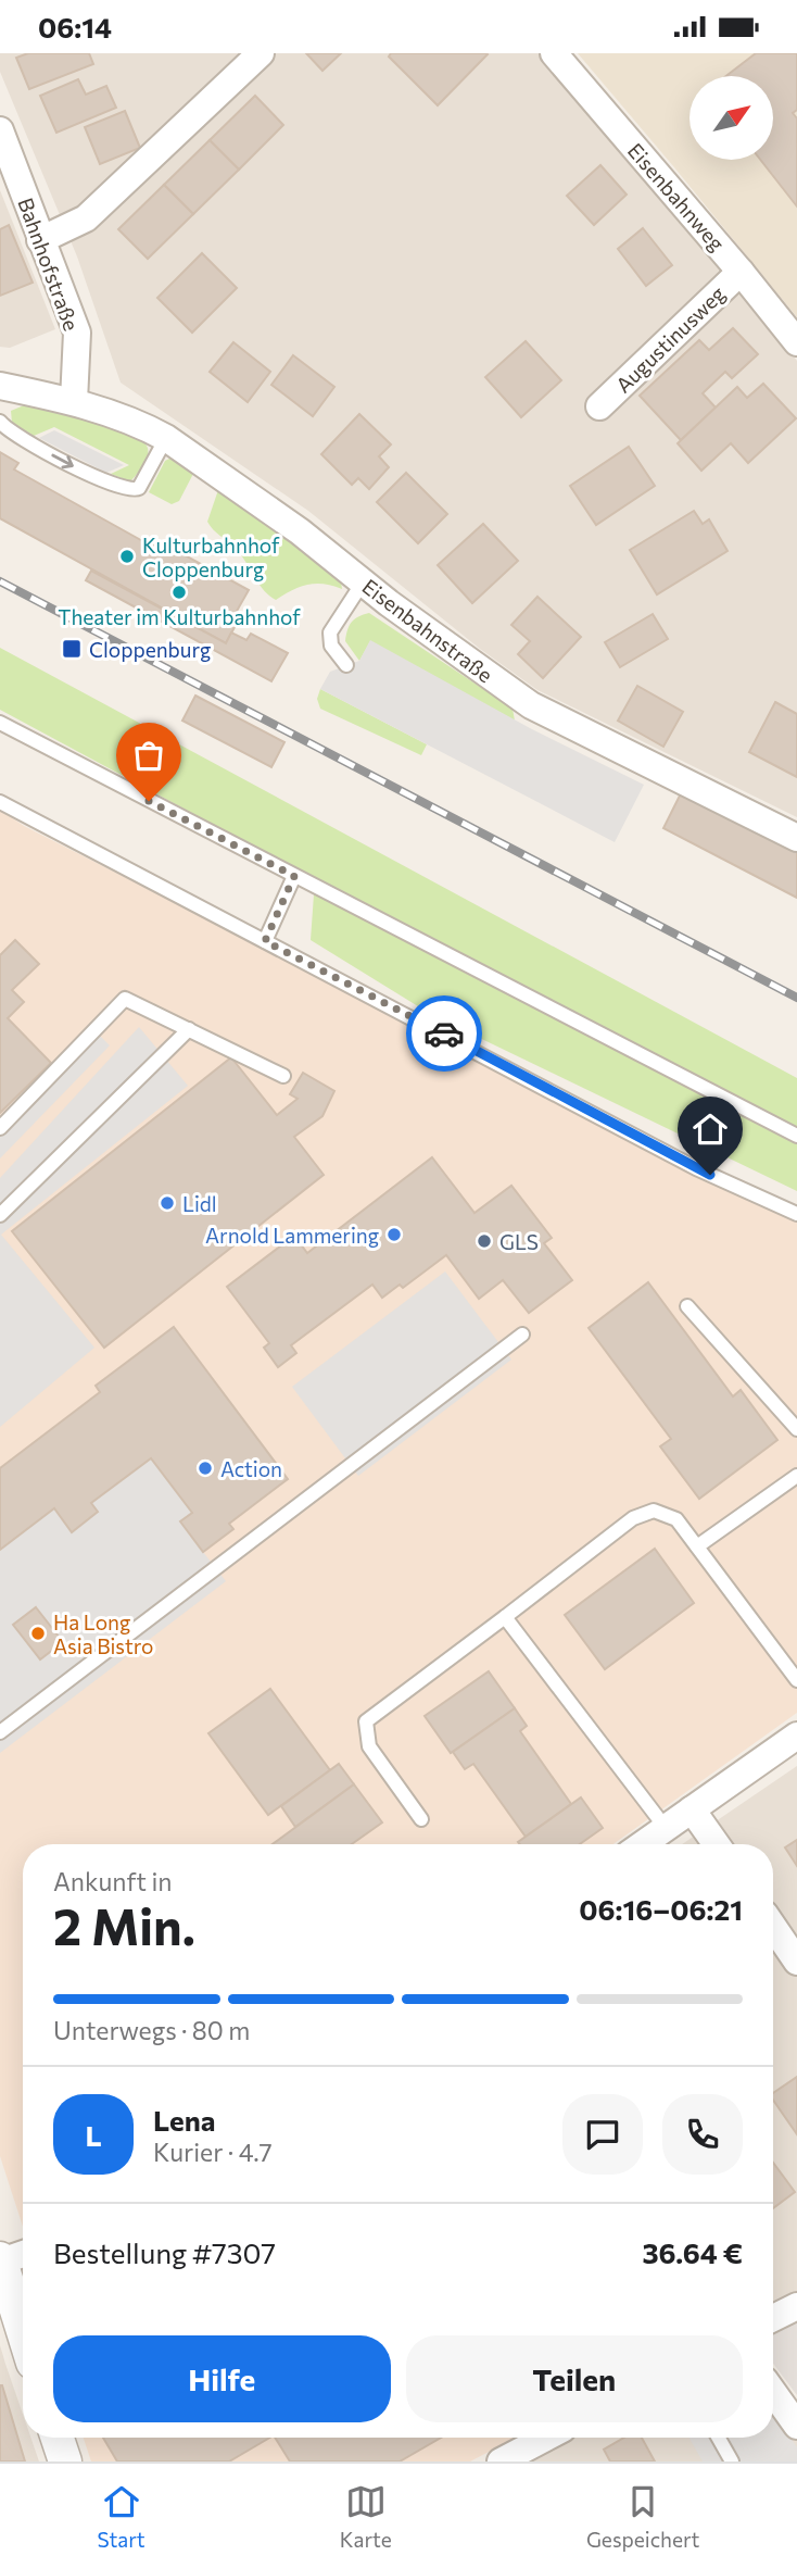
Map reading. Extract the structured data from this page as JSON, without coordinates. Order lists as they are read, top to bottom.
{
  "streets": {
    "street": [
      "Eisenbahnweg",
      "Bahnhofstraße",
      "Augustinusweg",
      "Eisenbahnstraße"
    ]
  },
  "crossings": [
    ["Eisenbahnweg", "Augustinusweg"],
    ["Bahnhofstraße", "Eisenbahnstraße"]
  ],
  "places": {
    "other": [
      "Kulturbahnhof Cloppenburg",
      "Theater im Kulturbahnhof",
      "Lidl",
      "Arnold Lammering",
      "GLS",
      "Action",
      "Ha Long Asia Bistro"
    ],
    "transit": ["Cloppenburg"]
  },
  "north": "top right",
  "page": {
    "status": "06:14",
    "heading": ["2 Min.", "Ankunft in", "06:16–06:21"],
    "panel": [
      "Lena",
      "Kurier · 4.7",
      "Bestellung #7307",
      "36.64 €"
    ],
    "bar": "Unterwegs · 80 m",
    "round": "L",
    "buttons": ["Hilfe", "Teilen"],
    "tabs": ["Start", "Karte", "Gespeichert"]
  }
}
